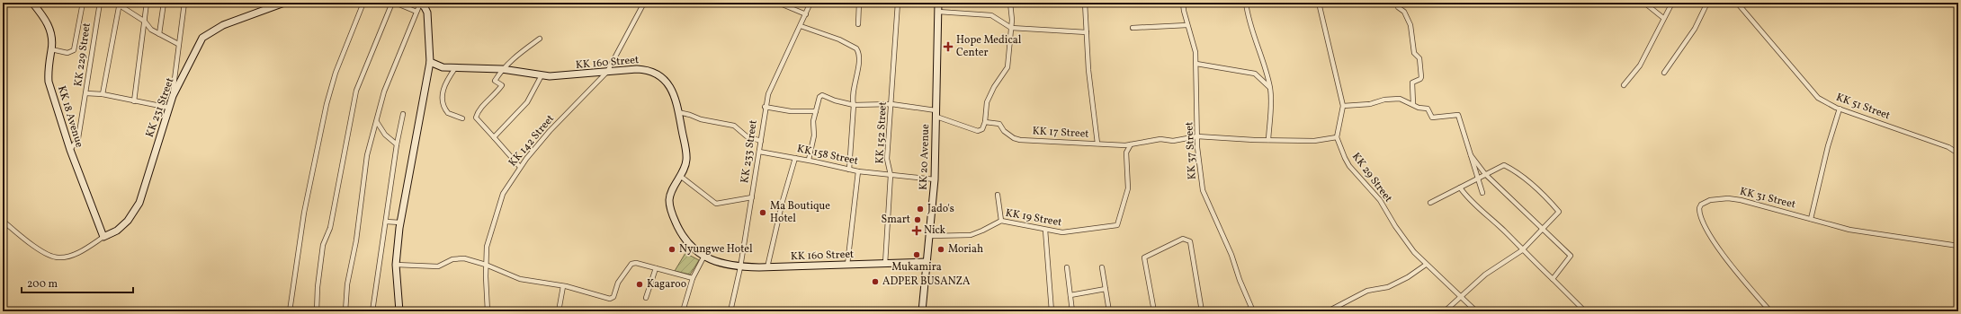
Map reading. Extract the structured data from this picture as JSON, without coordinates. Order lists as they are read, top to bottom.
{
  "streets": {
    "main road": [
      "KK 160 Street",
      "KK 231 Street",
      "KK 18 Avenue",
      "KK 20 Avenue"
    ],
    "street": [
      "KK 229 Street",
      "KK 51 Street",
      "KK 152 Street",
      "KK 17 Street",
      "KK 142 Street",
      "KK 37 Street",
      "KK 233 Street",
      "KK 158 Street",
      "KK 29 Street",
      "KK 31 Street",
      "KK 19 Street"
    ]
  },
  "crossings": [
    ["KK 229 Street", "KK 18 Avenue"],
    ["KK 160 Street", "KK 152 Street"],
    ["KK 160 Street", "KK 142 Street"],
    ["KK 160 Street", "KK 233 Street"],
    ["KK 160 Street", "KK 20 Avenue"],
    ["KK 231 Street", "KK 18 Avenue"],
    ["KK 152 Street", "KK 158 Street"],
    ["KK 17 Street", "KK 37 Street"],
    ["KK 17 Street", "KK 29 Street"],
    ["KK 17 Street", "KK 19 Street"],
    ["KK 233 Street", "KK 158 Street"],
    ["KK 158 Street", "KK 20 Avenue"],
    ["KK 20 Avenue", "KK 19 Street"]
  ],
  "places": {
    "health": ["Hope Medical Center", "Nick"],
    "other": [
      "Jado's",
      "Ma Boutique Hotel",
      "Smart",
      "Nyungwe Hotel",
      "Moriah",
      "Mukamira",
      "ADPER BUSANZA",
      "Kagaroo"
    ]
  },
  "scale_bar": "200 m"
}
